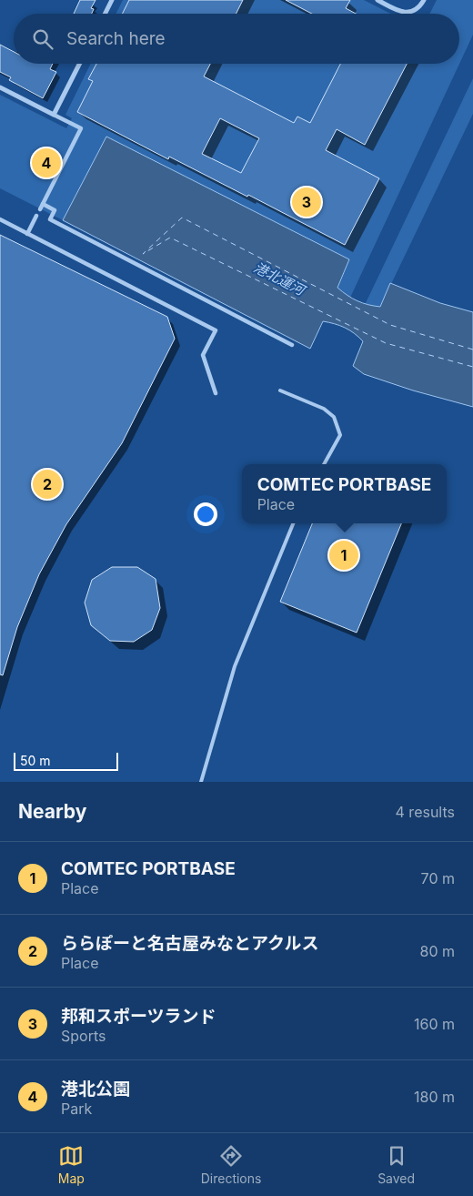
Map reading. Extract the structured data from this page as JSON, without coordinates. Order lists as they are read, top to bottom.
{
  "water": ["港北運河"],
  "scale_bar": "50 m",
  "page": {
    "search": "Search here",
    "pins": [
      "4",
      "3",
      "2",
      "1"
    ],
    "popup": ["COMTEC PORTBASE", "Place"],
    "scale": "50 m",
    "heading": ["Nearby", "4 results"],
    "list": [
      {
        "mark": "1",
        "name": "COMTEC PORTBASE",
        "note": "Place",
        "value": "70 m"
      },
      {
        "mark": "2",
        "name": "ららぽーと名古屋みなとアクルス",
        "note": "Place",
        "value": "80 m"
      },
      {
        "mark": "3",
        "name": "邦和スポーツランド",
        "note": "Sports",
        "value": "160 m"
      },
      {
        "mark": "4",
        "name": "港北公園",
        "note": "Park",
        "value": "180 m"
      }
    ],
    "nav": ["Map", "Directions", "Saved"]
  }
}
